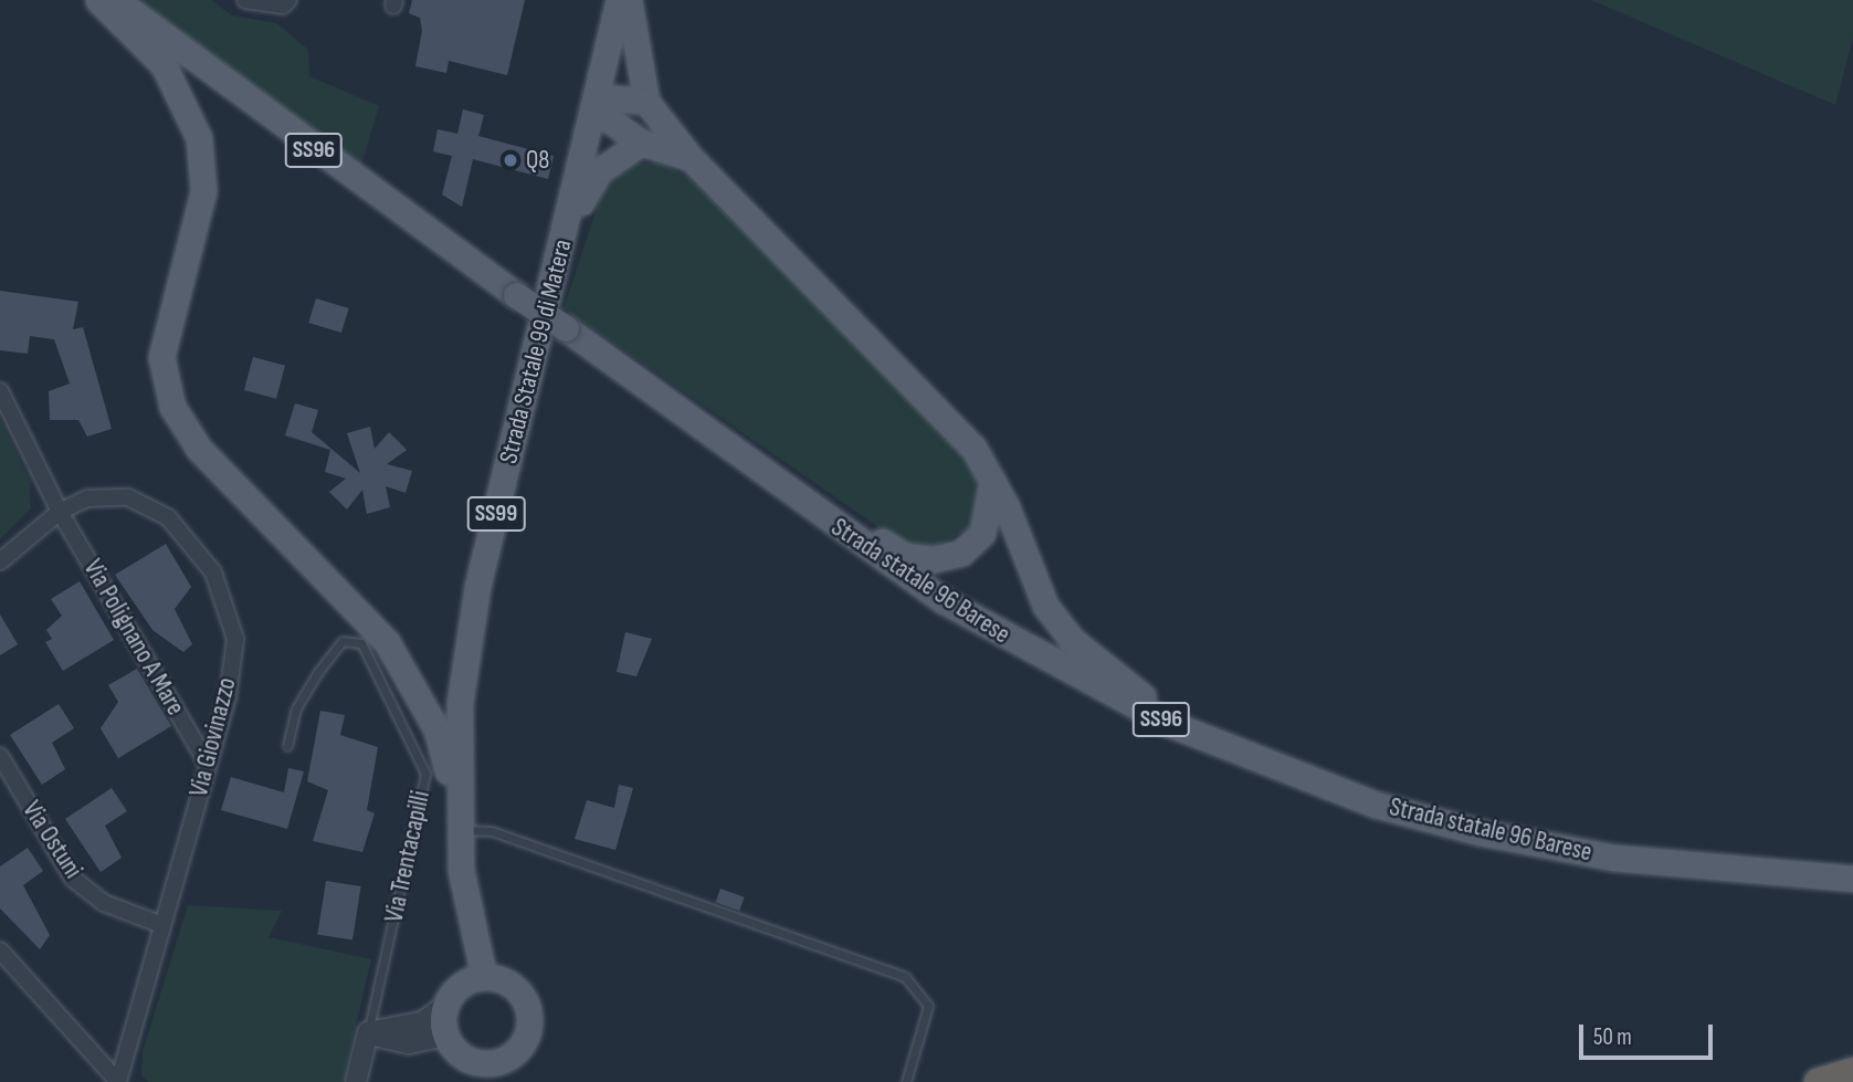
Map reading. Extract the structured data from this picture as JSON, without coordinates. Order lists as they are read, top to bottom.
{
  "streets": {
    "main road": [
      "SS96",
      "Strada Statale 99 di Matera",
      "SS99",
      "Strada statale 96 Barese"
    ],
    "street": [
      "Via Polignano A Mare",
      "Via Giovinazzo",
      "Via Ostuni",
      "Via Trentacapilli"
    ]
  },
  "crossings": [
    ["Via Polignano A Mare", "Via Giovinazzo"],
    ["Via Giovinazzo", "Via Ostuni"]
  ],
  "places": ["Q8"],
  "scale_bar": "50 m"
}
